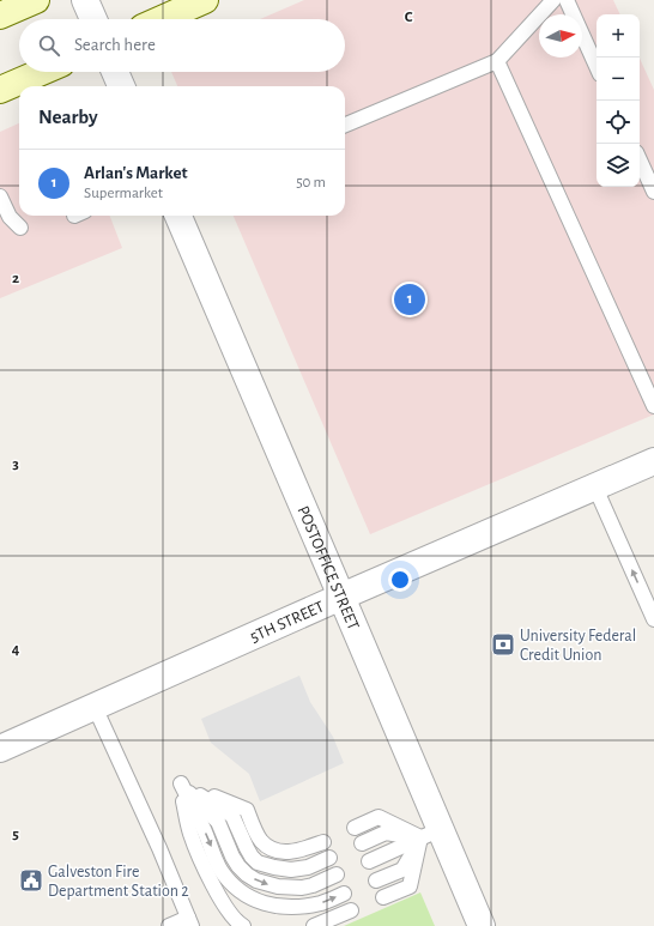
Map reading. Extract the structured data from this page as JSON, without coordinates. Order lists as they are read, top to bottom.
{
  "streets": {
    "street": ["POSTOFFICE STREET", "5TH STREET"]
  },
  "crossings": [
    ["POSTOFFICE STREET", "5TH STREET"]
  ],
  "places": {
    "bank": ["University Federal Credit Union"],
    "public building": ["Galveston Fire Department Station 2"]
  },
  "north": "right",
  "page": {
    "map_buttons": ["+", "−"],
    "search": "Search here",
    "heading": "Nearby",
    "list": [
      {
        "mark": "1",
        "name": "Arlan's Market",
        "note": "Supermarket",
        "value": "50 m"
      }
    ],
    "pins": "1"
  },
  "grid": {
    "columns": ["C"],
    "rows": [
      "2",
      "3",
      "4",
      "5"
    ]
  }
}
